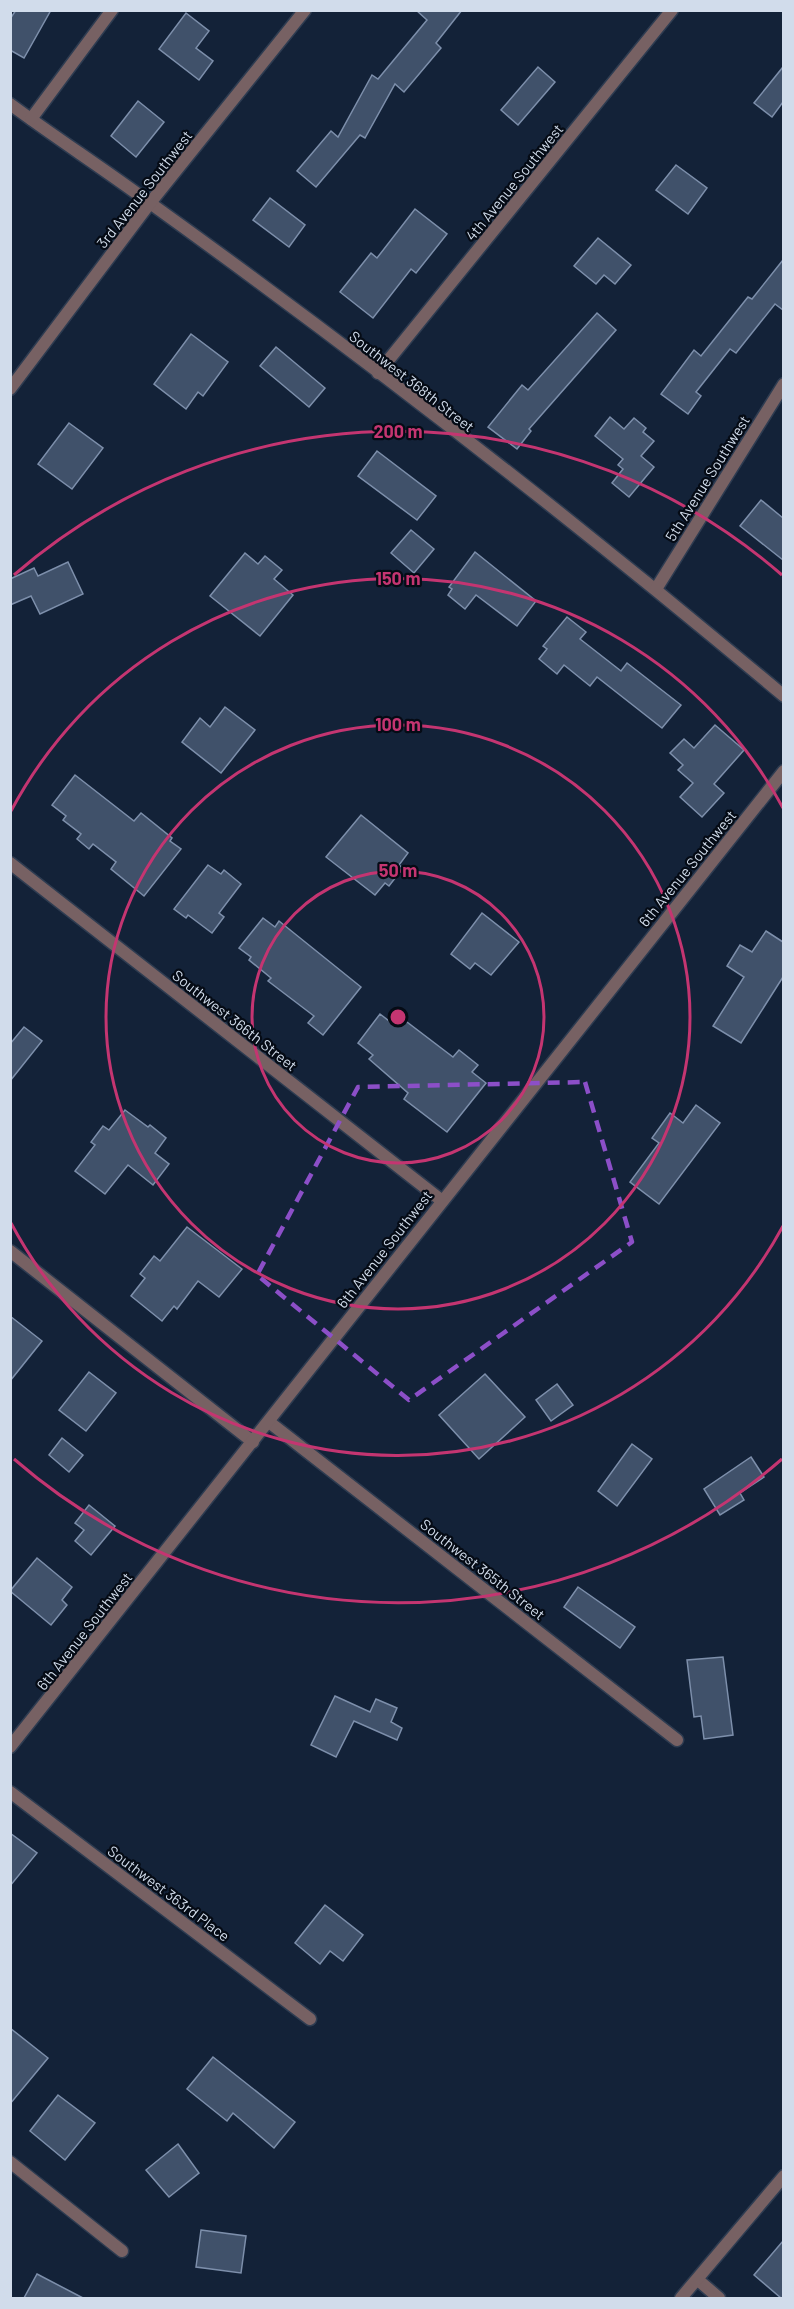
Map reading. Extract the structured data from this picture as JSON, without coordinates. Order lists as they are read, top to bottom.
{
  "streets": {
    "street": [
      "4th Avenue Southwest",
      "3rd Avenue Southwest",
      "Southwest 368th Street",
      "5th Avenue Southwest",
      "6th Avenue Southwest",
      "Southwest 366th Street",
      "Southwest 365th Street",
      "Southwest 363rd Place"
    ]
  },
  "crossings": [
    ["4th Avenue Southwest", "Southwest 368th Street"],
    ["3rd Avenue Southwest", "Southwest 368th Street"],
    ["Southwest 368th Street", "5th Avenue Southwest"],
    ["6th Avenue Southwest", "Southwest 366th Street"],
    ["6th Avenue Southwest", "Southwest 365th Street"]
  ],
  "rings": [
    "200 m",
    "150 m",
    "100 m",
    "50 m"
  ]
}
